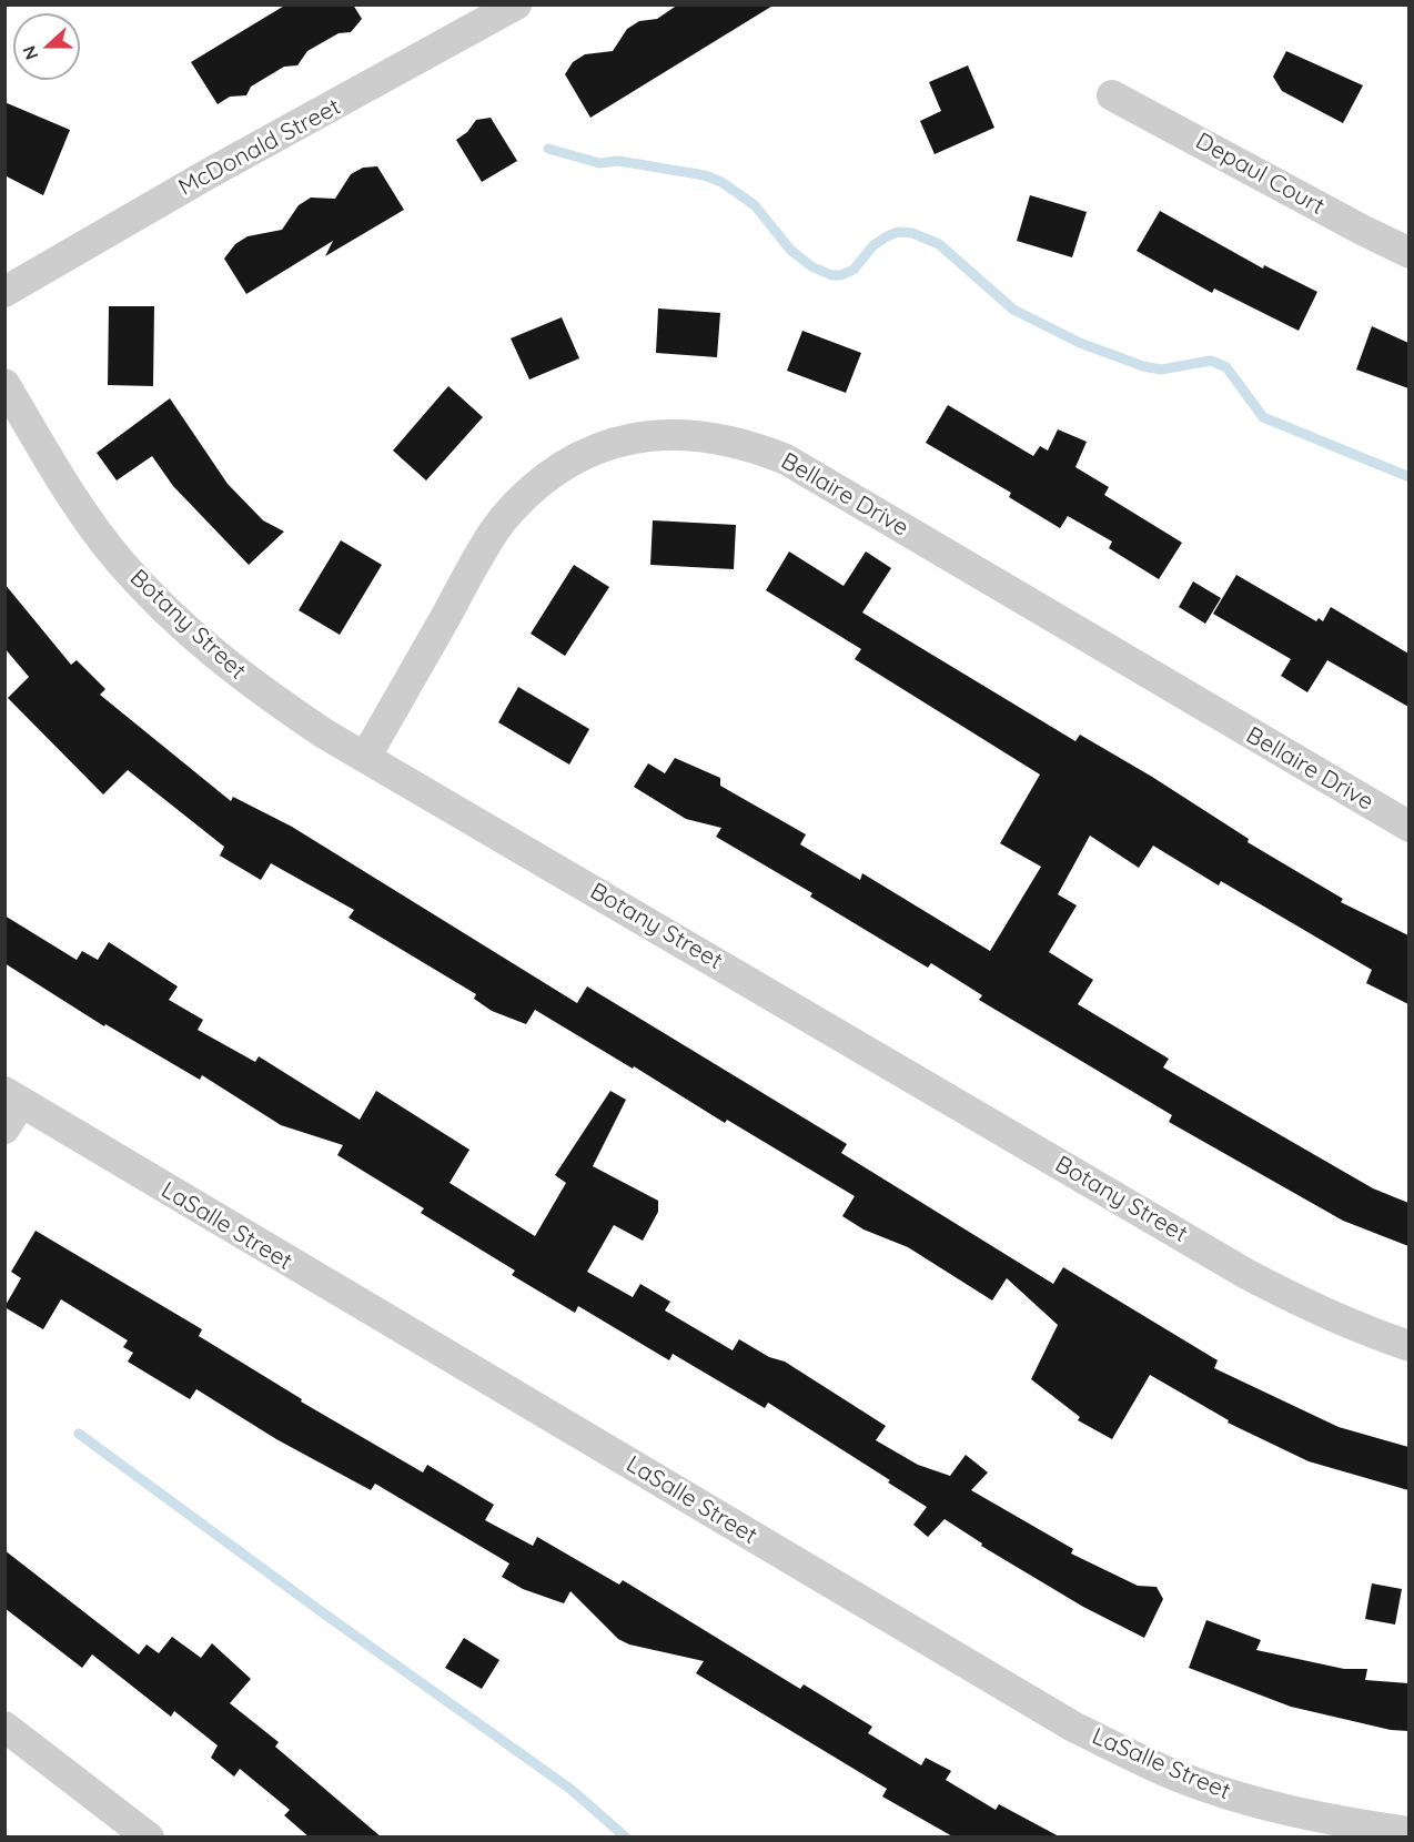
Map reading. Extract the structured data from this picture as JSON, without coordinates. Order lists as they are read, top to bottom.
{
  "streets": {
    "street": [
      "McDonald Street",
      "Depaul Court",
      "Bellaire Drive",
      "Botany Street",
      "LaSalle Street"
    ]
  },
  "crossings": [
    ["Bellaire Drive", "Botany Street"]
  ],
  "north": "left"
}
